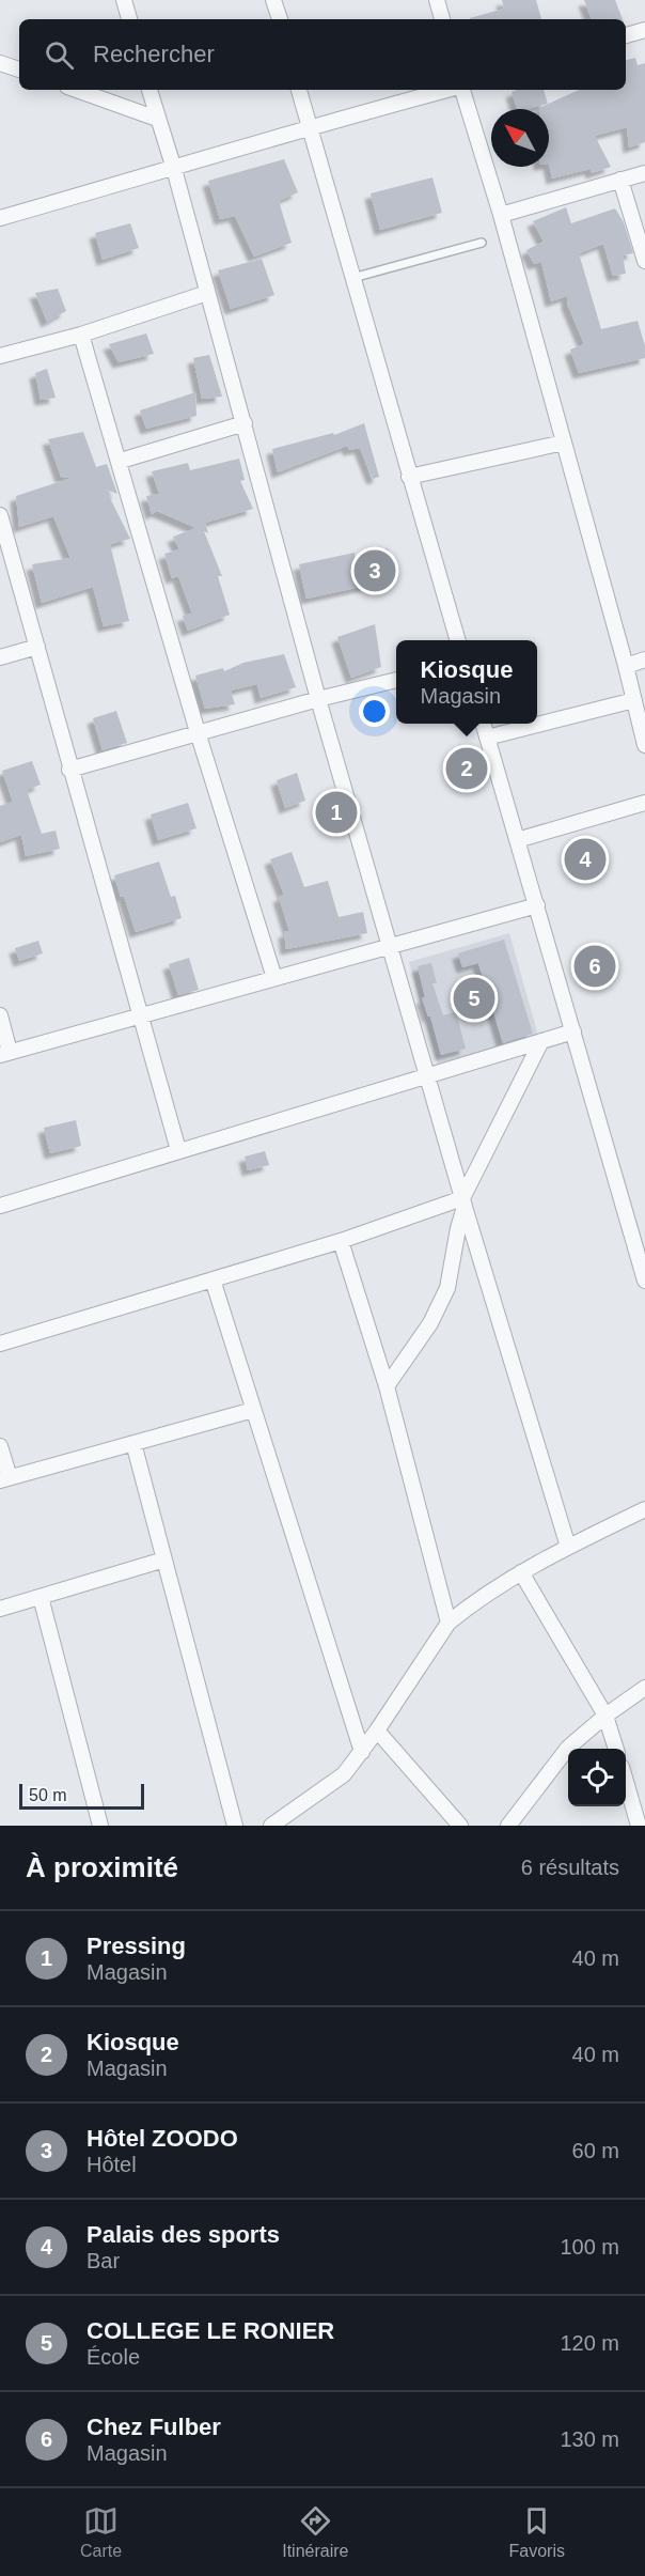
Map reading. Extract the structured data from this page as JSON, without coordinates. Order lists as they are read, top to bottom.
{
  "scale_bar": "50 m",
  "north": "top left",
  "page": {
    "search": "Rechercher",
    "pins": [
      "3",
      "2",
      "1",
      "4",
      "6",
      "5"
    ],
    "popup": ["Kiosque", "Magasin"],
    "scale": "50 m",
    "heading": ["À proximité", "6 résultats"],
    "list": [
      {
        "mark": "1",
        "name": "Pressing",
        "note": "Magasin",
        "value": "40 m"
      },
      {
        "mark": "2",
        "name": "Kiosque",
        "note": "Magasin",
        "value": "40 m"
      },
      {
        "mark": "3",
        "name": "Hôtel ZOODO",
        "note": "Hôtel",
        "value": "60 m"
      },
      {
        "mark": "4",
        "name": "Palais des sports",
        "note": "Bar",
        "value": "100 m"
      },
      {
        "mark": "5",
        "name": "COLLEGE LE RONIER",
        "note": "École",
        "value": "120 m"
      },
      {
        "mark": "6",
        "name": "Chez Fulber",
        "note": "Magasin",
        "value": "130 m"
      }
    ],
    "nav": ["Carte", "Itinéraire", "Favoris"]
  }
}
